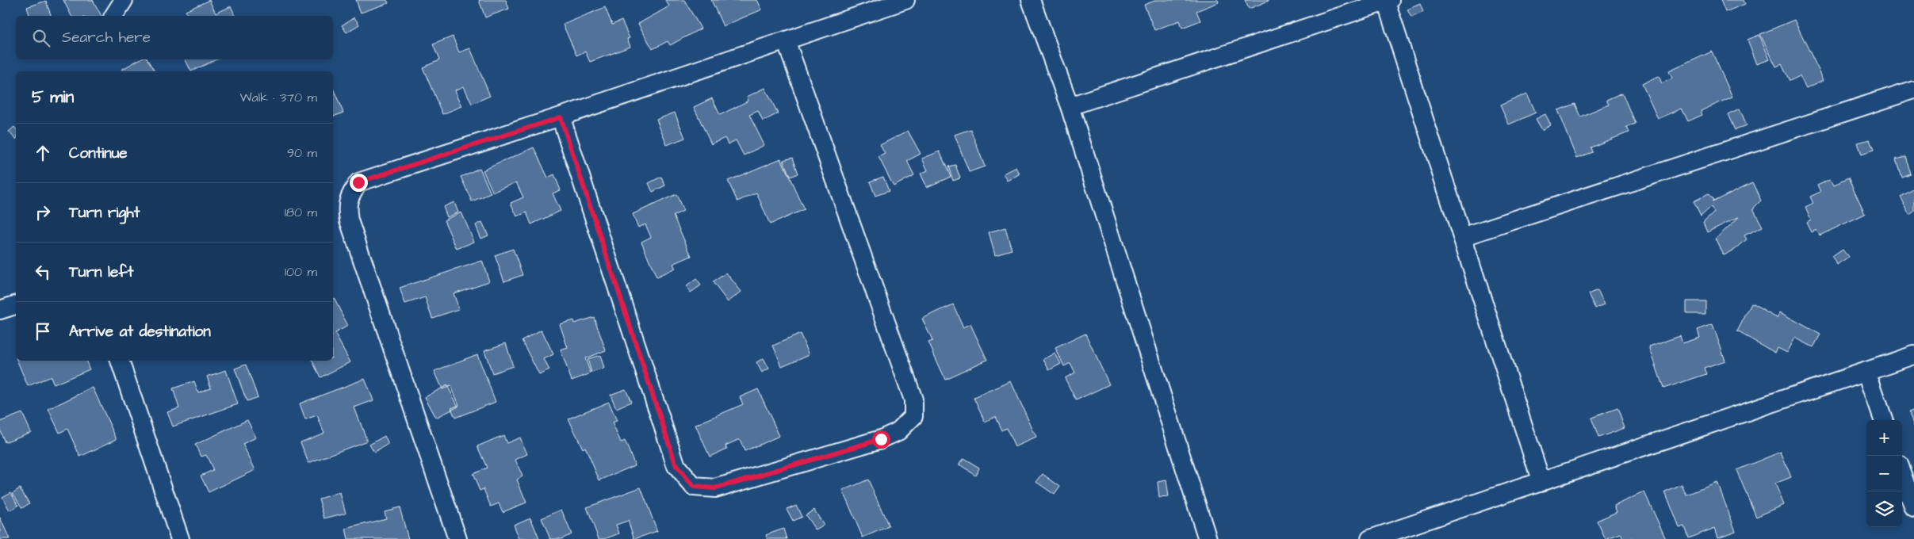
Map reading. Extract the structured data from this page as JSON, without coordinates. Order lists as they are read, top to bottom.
{
  "page": {
    "search": "Search here",
    "heading": ["5 min", "Walk · 370 m"],
    "list": [
      ["Continue", "90 m"],
      ["Turn right", "180 m"],
      ["Turn left", "100 m"],
      "Arrive at destination"
    ],
    "map_buttons": ["+", "−"]
  }
}
